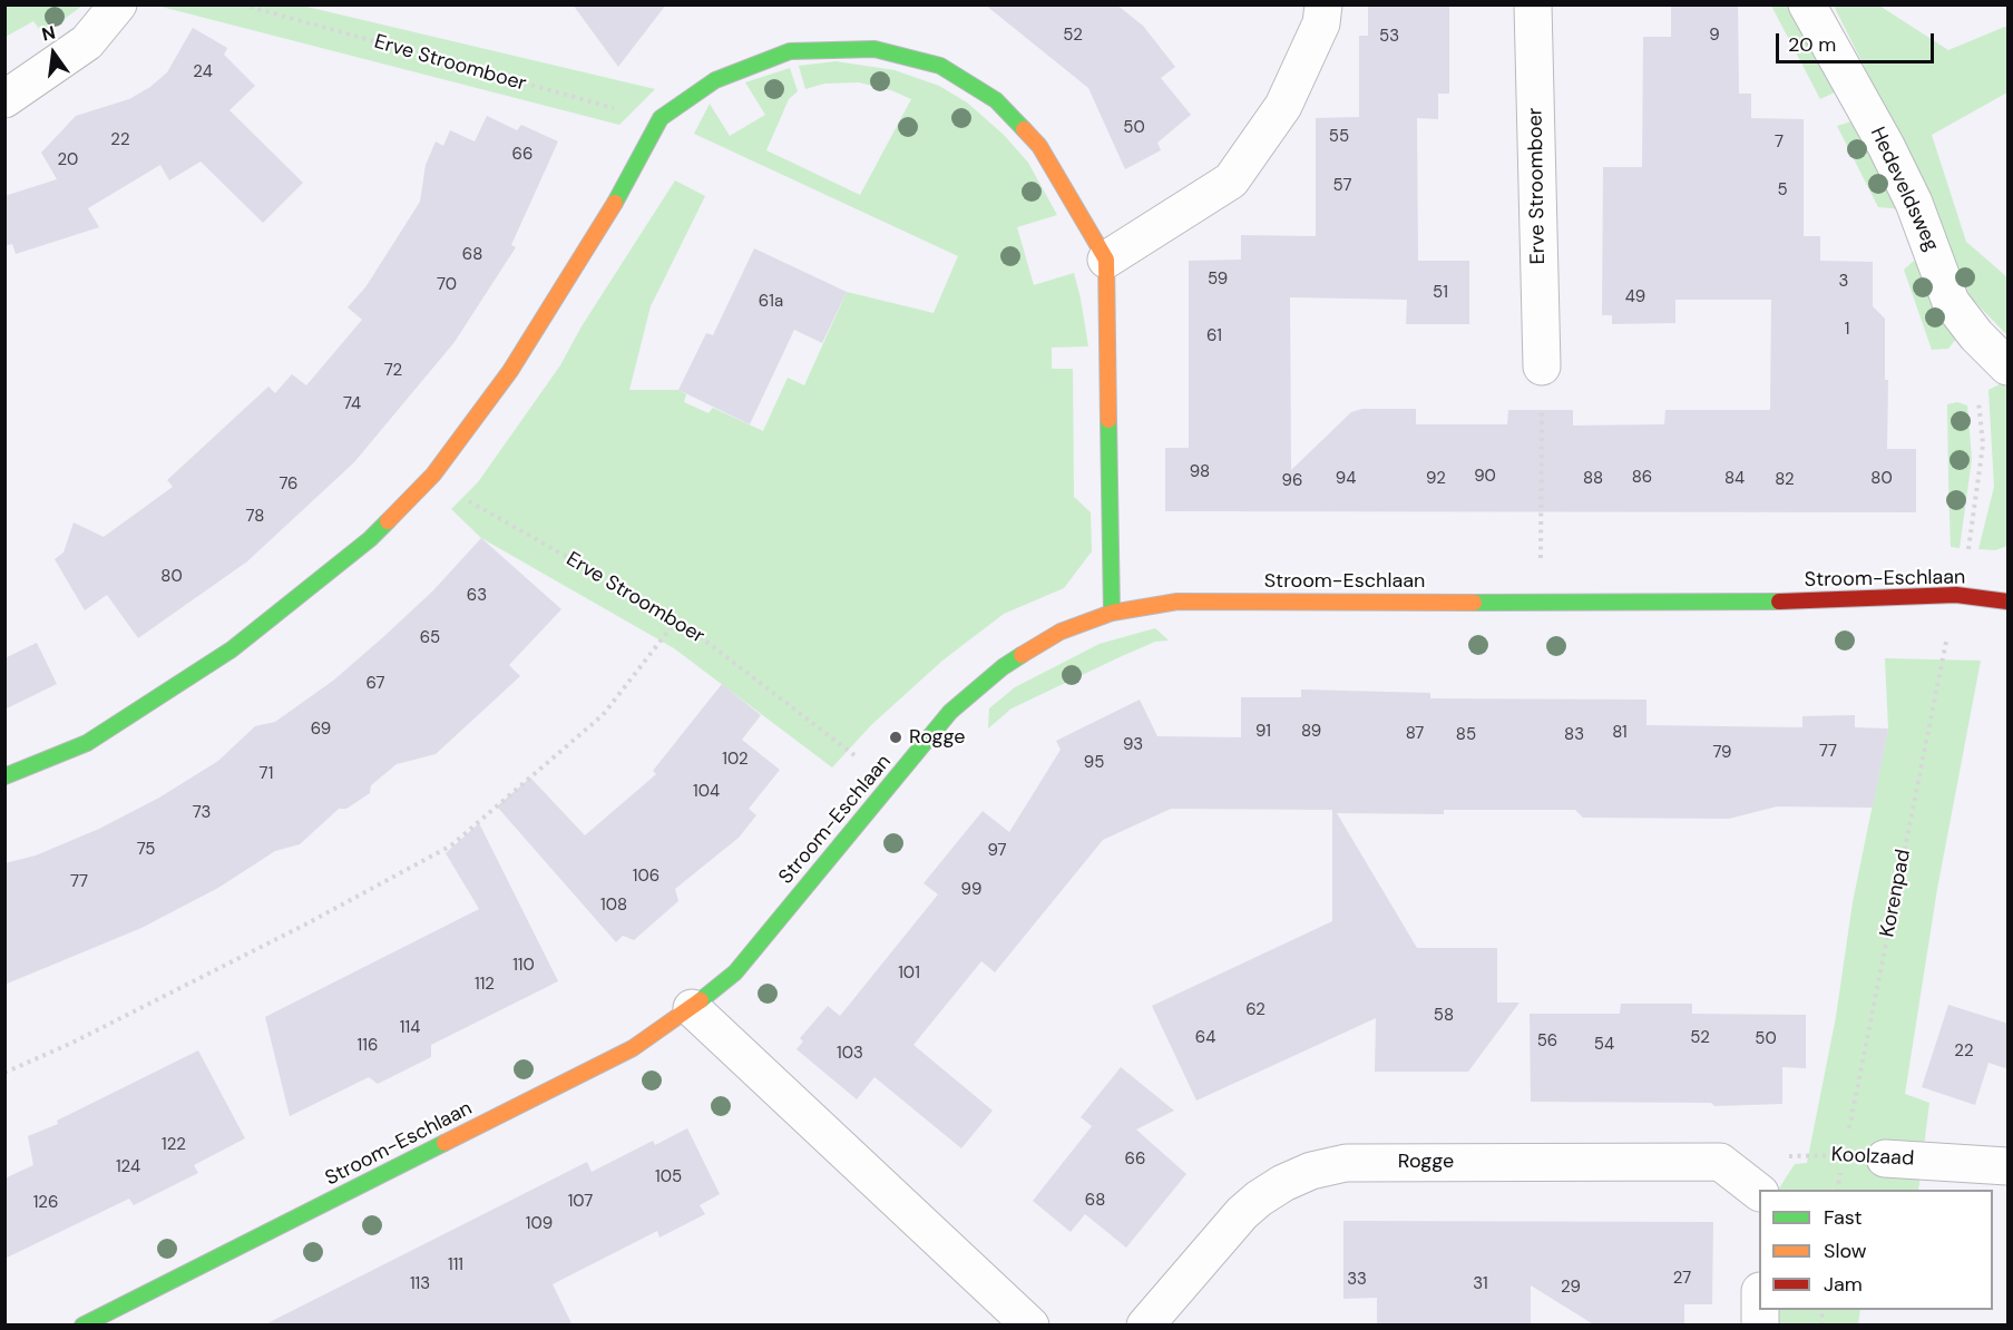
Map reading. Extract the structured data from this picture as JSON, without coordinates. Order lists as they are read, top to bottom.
{
  "streets": {
    "street": [
      "Erve Stroomboer",
      "Hedeveldsweg",
      "Stroom-Eschlaan",
      "Koolzaad",
      "Rogge"
    ],
    "path": ["Korenpad"]
  },
  "crossings": [
    ["Erve Stroomboer", "Stroom-Eschlaan"],
    ["Hedeveldsweg", "Korenpad"],
    ["Stroom-Eschlaan", "Korenpad"],
    ["Korenpad", "Koolzaad"],
    ["Koolzaad", "Rogge"]
  ],
  "places": ["Rogge"],
  "house_numbers": [
    "52",
    "9",
    "53",
    "24",
    "50",
    "55",
    "22",
    "7",
    "66",
    "20",
    "57",
    "5",
    "68",
    "59",
    "3",
    "70",
    "51",
    "49",
    "61a",
    "1",
    "61",
    "72",
    "74",
    "98",
    "90",
    "86",
    "94",
    "92",
    "88",
    "84",
    "80",
    "82",
    "96",
    "76",
    "78",
    "80",
    "63",
    "65",
    "67",
    "69",
    "91",
    "89",
    "81",
    "87",
    "85",
    "83",
    "93",
    "77",
    "79",
    "102",
    "95",
    "71",
    "104",
    "73",
    "75",
    "97",
    "106",
    "77",
    "99",
    "108",
    "110",
    "101",
    "112",
    "62",
    "58",
    "114",
    "64",
    "52",
    "50",
    "56",
    "54",
    "116",
    "22",
    "103",
    "122",
    "66",
    "124",
    "105",
    "68",
    "107",
    "126",
    "109",
    "111",
    "27",
    "33",
    "113",
    "31",
    "29"
  ],
  "legend": ["Fast", "Slow", "Jam"],
  "scale_bar": "20 m",
  "north": "top"
}
